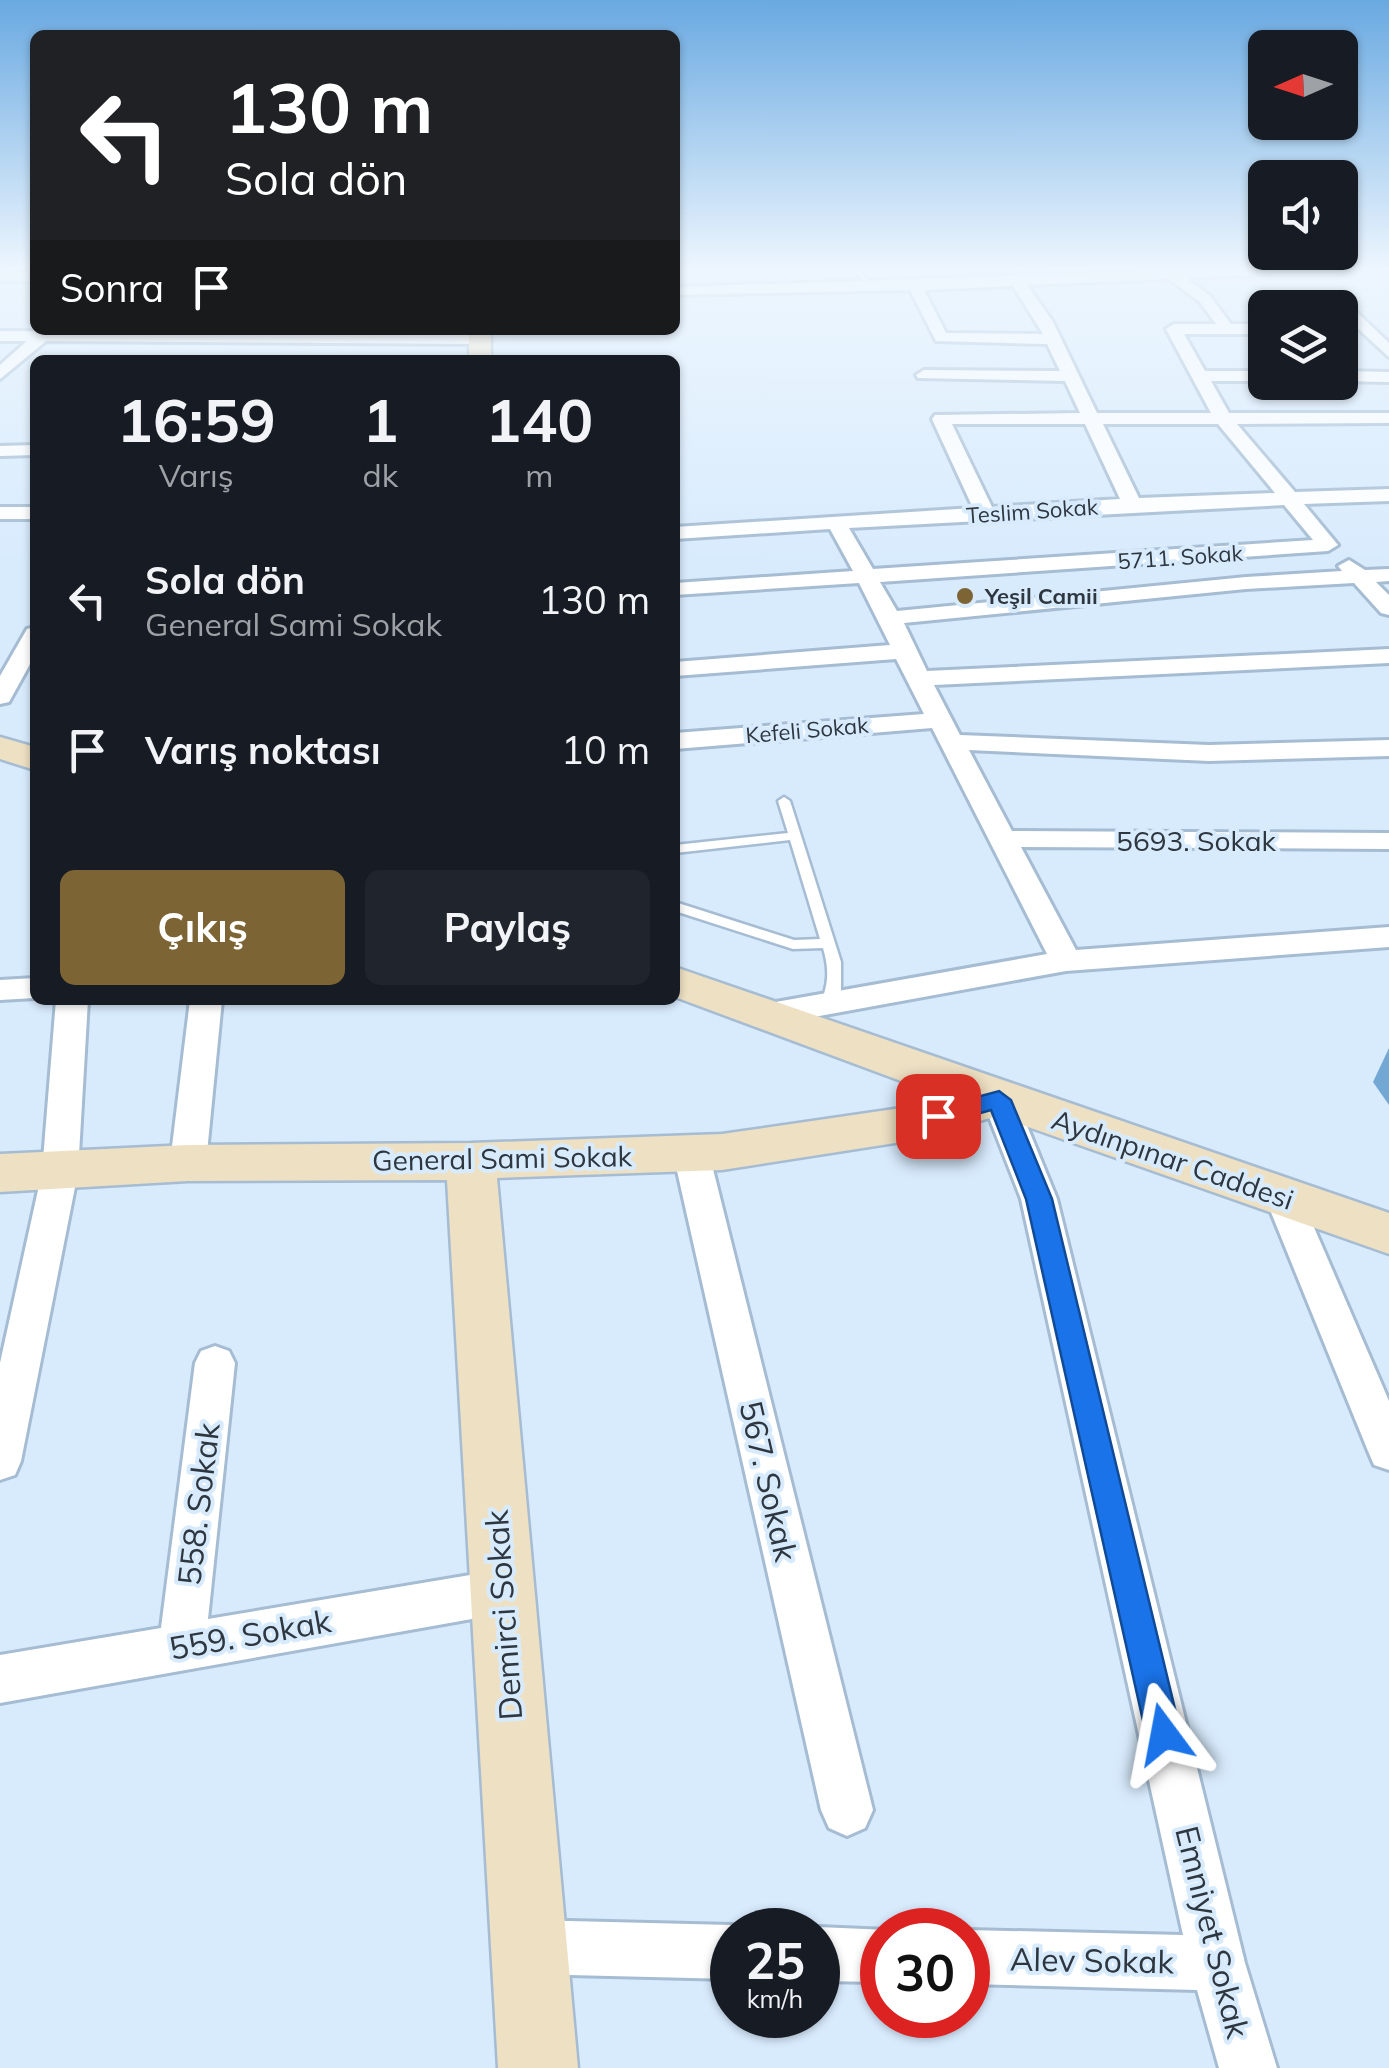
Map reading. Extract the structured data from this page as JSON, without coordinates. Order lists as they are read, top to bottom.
{
  "streets": {
    "street": [
      "Teslim Sokak",
      "5711. Sokak",
      "Kefeli Sokak",
      "5693. Sokak",
      "General Sami Sokak",
      "Aydınpınar Caddesi",
      "567. Sokak",
      "558. Sokak",
      "Demirci Sokak",
      "559. Sokak",
      "Emniyet Sokak",
      "Alev Sokak"
    ]
  },
  "crossings": [
    ["General Sami Sokak", "Aydınpınar Caddesi"],
    ["General Sami Sokak", "567. Sokak"],
    ["General Sami Sokak", "Demirci Sokak"],
    ["General Sami Sokak", "Emniyet Sokak"],
    ["Aydınpınar Caddesi", "Emniyet Sokak"],
    ["558. Sokak", "559. Sokak"],
    ["Demirci Sokak", "559. Sokak"],
    ["Emniyet Sokak", "Alev Sokak"]
  ],
  "places": ["Yeşil Camii"],
  "north": "left",
  "page": {
    "turn": ["130 m", "Sola dön"],
    "then": "Sonra",
    "eta": [
      "16:59",
      "Varış",
      "1",
      "dk",
      "140",
      "m"
    ],
    "list": [
      {
        "name": "Sola dön",
        "note": "General Sami Sokak",
        "value": "130 m"
      },
      {
        "name": "Varış noktası",
        "value": "10 m"
      }
    ],
    "buttons": ["Çıkış", "Paylaş"],
    "speed": "25 km/h",
    "limit": "30"
  }
}
